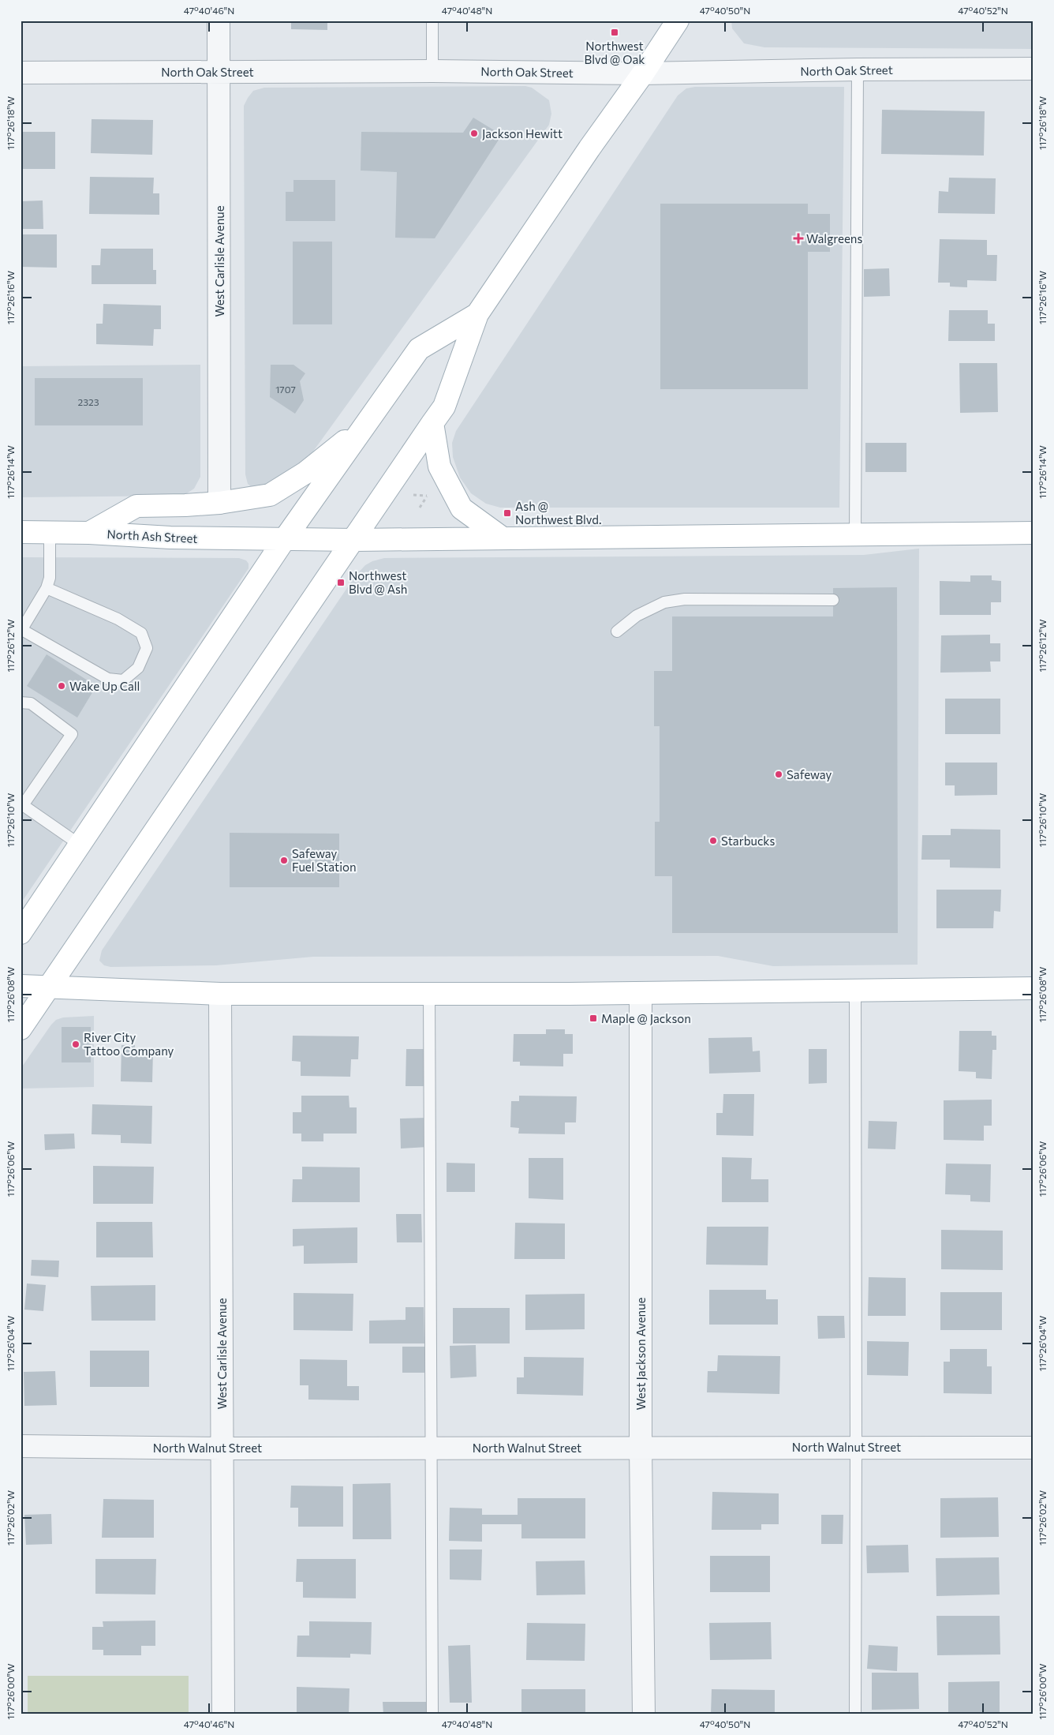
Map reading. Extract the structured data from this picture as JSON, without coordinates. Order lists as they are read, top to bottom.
{
  "streets": {
    "main road": ["North Ash Street"],
    "street": [
      "North Oak Street",
      "West Carlisle Avenue",
      "West Jackson Avenue",
      "North Walnut Street"
    ]
  },
  "crossings": [
    ["North Oak Street", "West Carlisle Avenue"],
    ["West Carlisle Avenue", "North Walnut Street"],
    ["West Jackson Avenue", "North Walnut Street"]
  ],
  "places": {
    "transit": [
      "Northwest Blvd @ Oak",
      "Ash @ Northwest Blvd.",
      "Northwest Blvd @ Ash",
      "Maple @ Jackson"
    ],
    "other": [
      "Jackson Hewitt",
      "Wake Up Call",
      "Safeway",
      "Starbucks",
      "Safeway Fuel Station",
      "River City Tattoo Company"
    ],
    "health": ["Walgreens"]
  },
  "house_numbers": ["1707", "2323"],
  "coordinates": [
    "47°40'46\"N",
    "47°40'48\"N",
    "47°40'50\"N",
    "47°40'52\"N",
    "117°26'18\"W",
    "117°26'16\"W",
    "117°26'14\"W",
    "117°26'12\"W",
    "117°26'10\"W",
    "117°26'08\"W",
    "117°26'06\"W",
    "117°26'04\"W",
    "117°26'02\"W",
    "117°26'00\"W"
  ]
}
